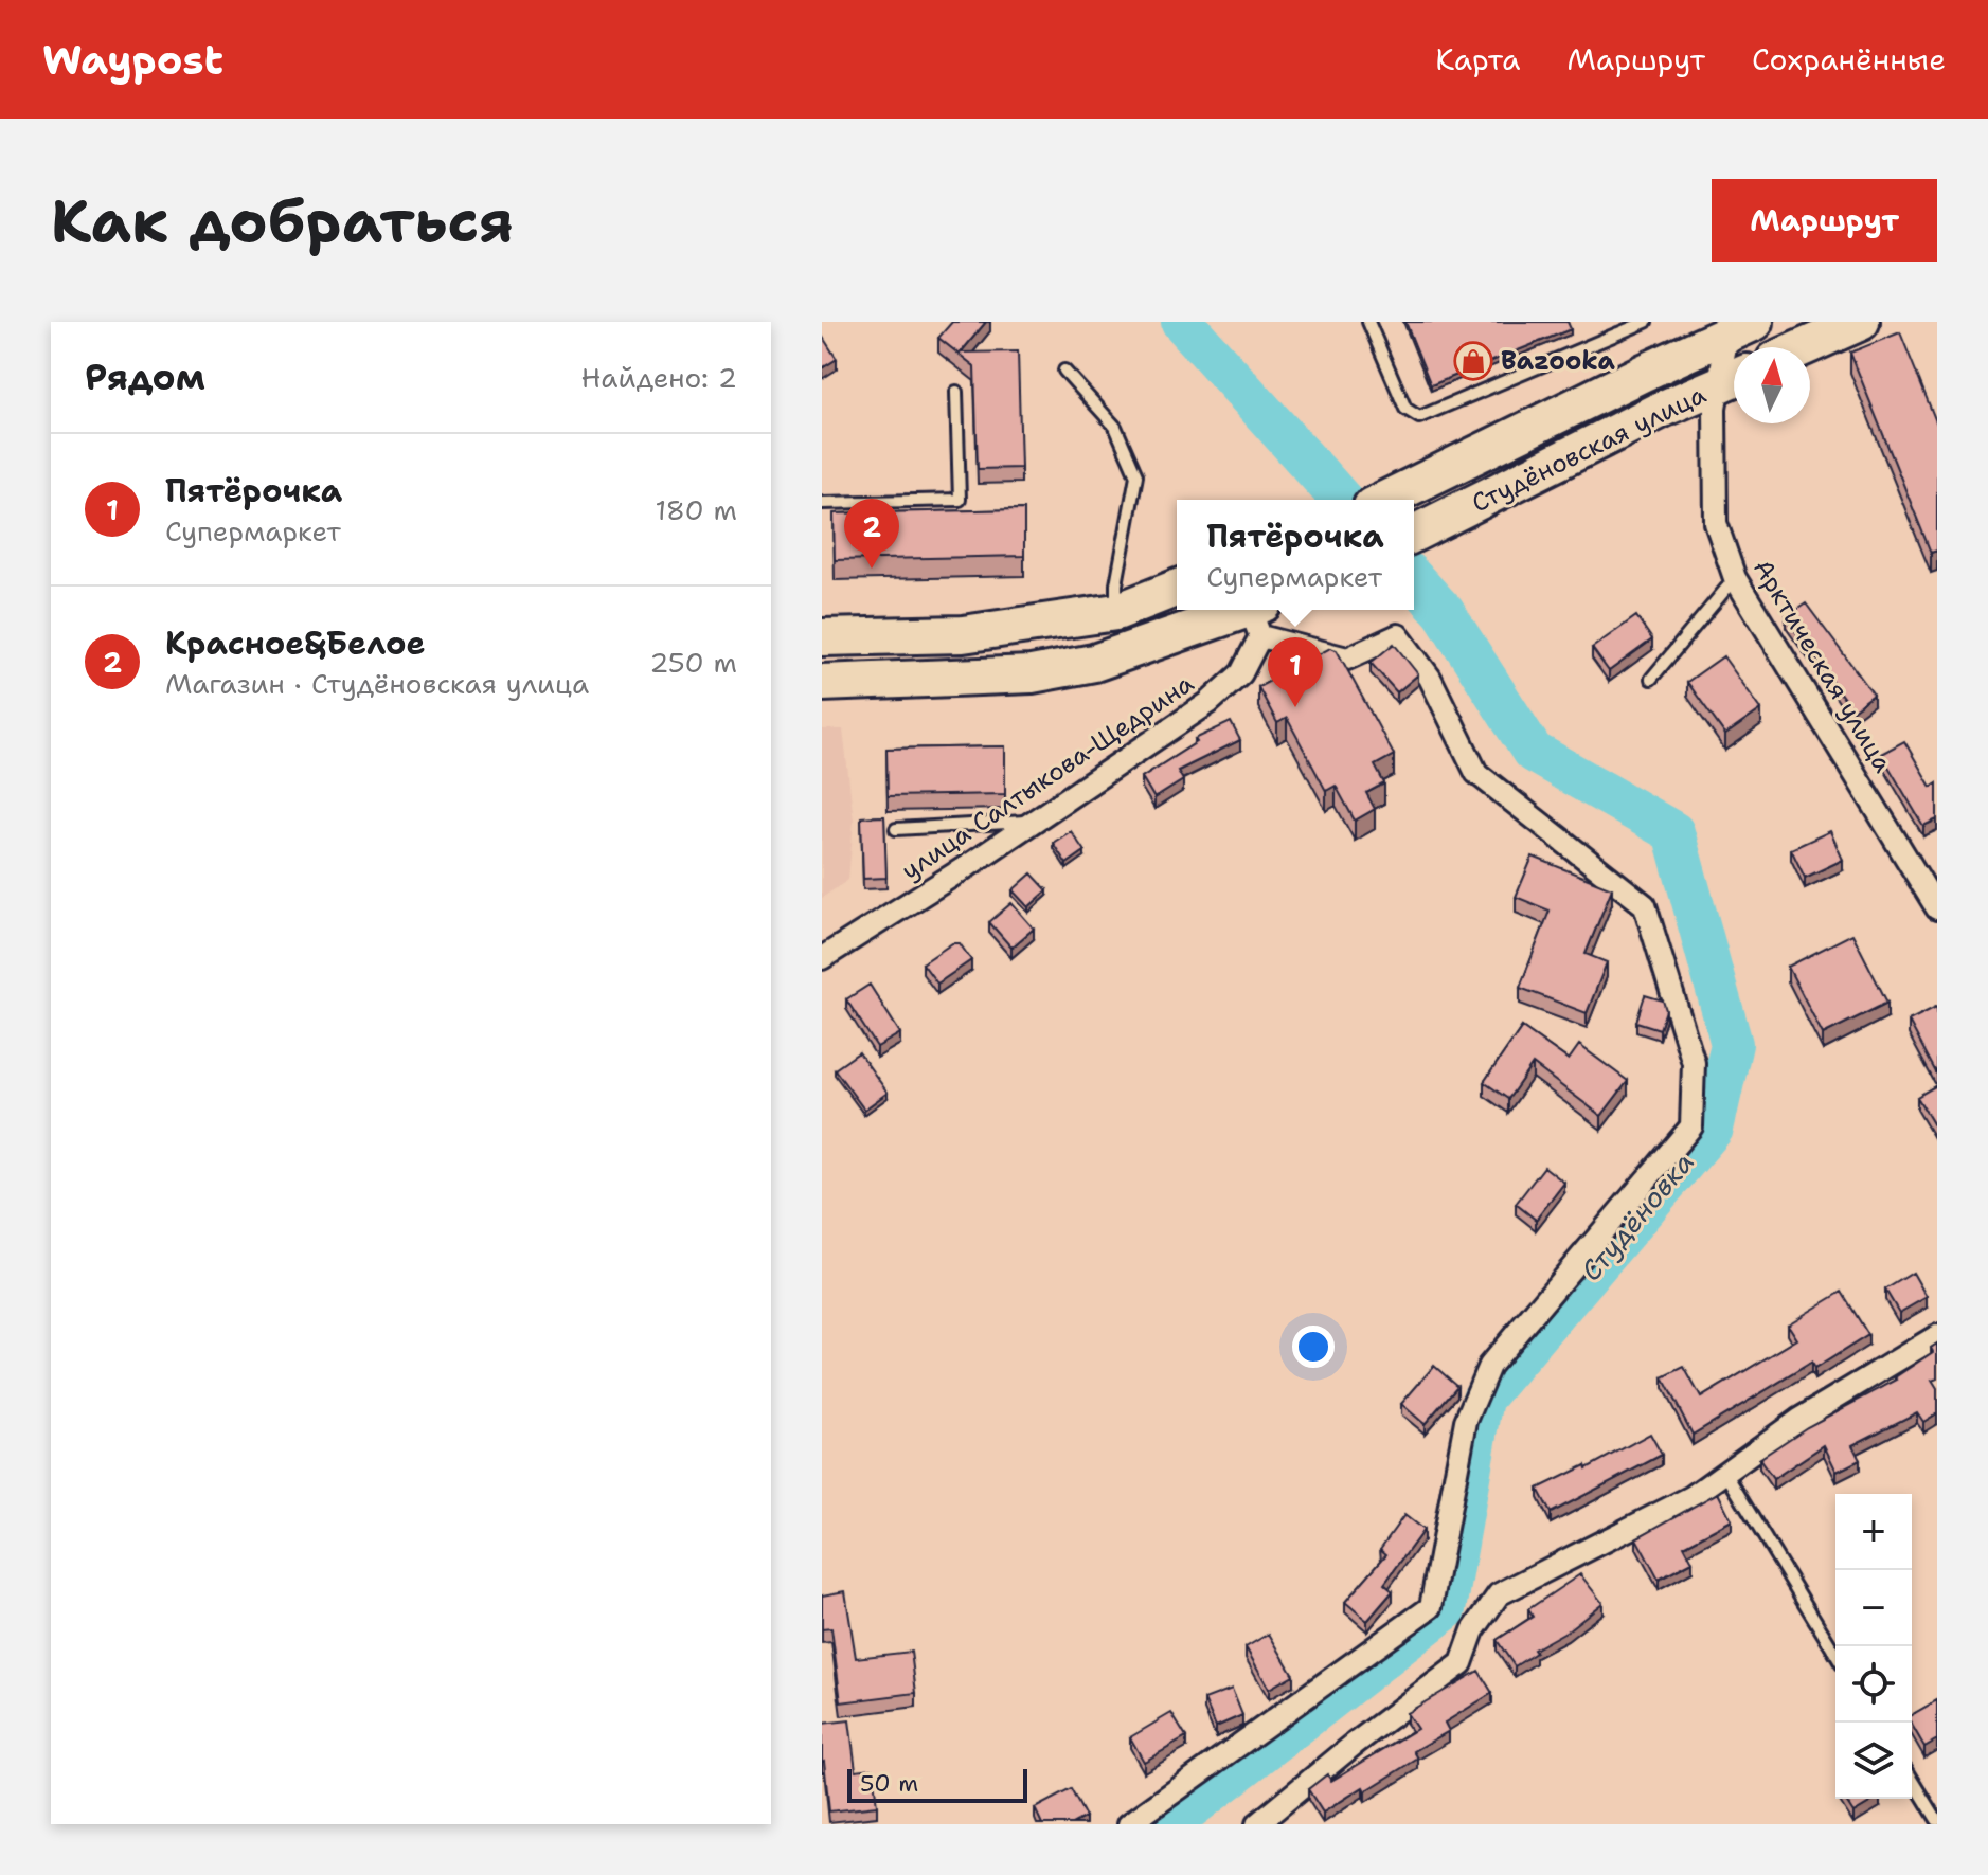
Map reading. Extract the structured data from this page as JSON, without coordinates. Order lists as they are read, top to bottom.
{
  "streets": {
    "main road": ["Студёновская улица"],
    "street": ["Арктическая улица", "улица Салтыкова-Щедрина"]
  },
  "crossings": [
    ["Студёновская улица", "Арктическая улица"]
  ],
  "water": ["Студёновка"],
  "places": {
    "shop": ["Bazooka"]
  },
  "scale_bar": "50 m",
  "north": "top",
  "page": {
    "header": "Waypost",
    "nav": ["Карта", "Маршрут", "Сохранённые"],
    "buttons": "Маршрут",
    "title": "Как добраться",
    "heading": ["Рядом", "Найдено: 2"],
    "list": [
      {
        "mark": "1",
        "name": "Пятёрочка",
        "note": "Супермаркет",
        "value": "180 m"
      },
      {
        "mark": "2",
        "name": "Красное&Белое",
        "note": "Магазин · Студёновская улица",
        "value": "250 m"
      }
    ],
    "pins": ["2", "1"],
    "popup": ["Пятёрочка", "Супермаркет"],
    "map_buttons": ["+", "−"],
    "scale": "50 m"
  }
}
